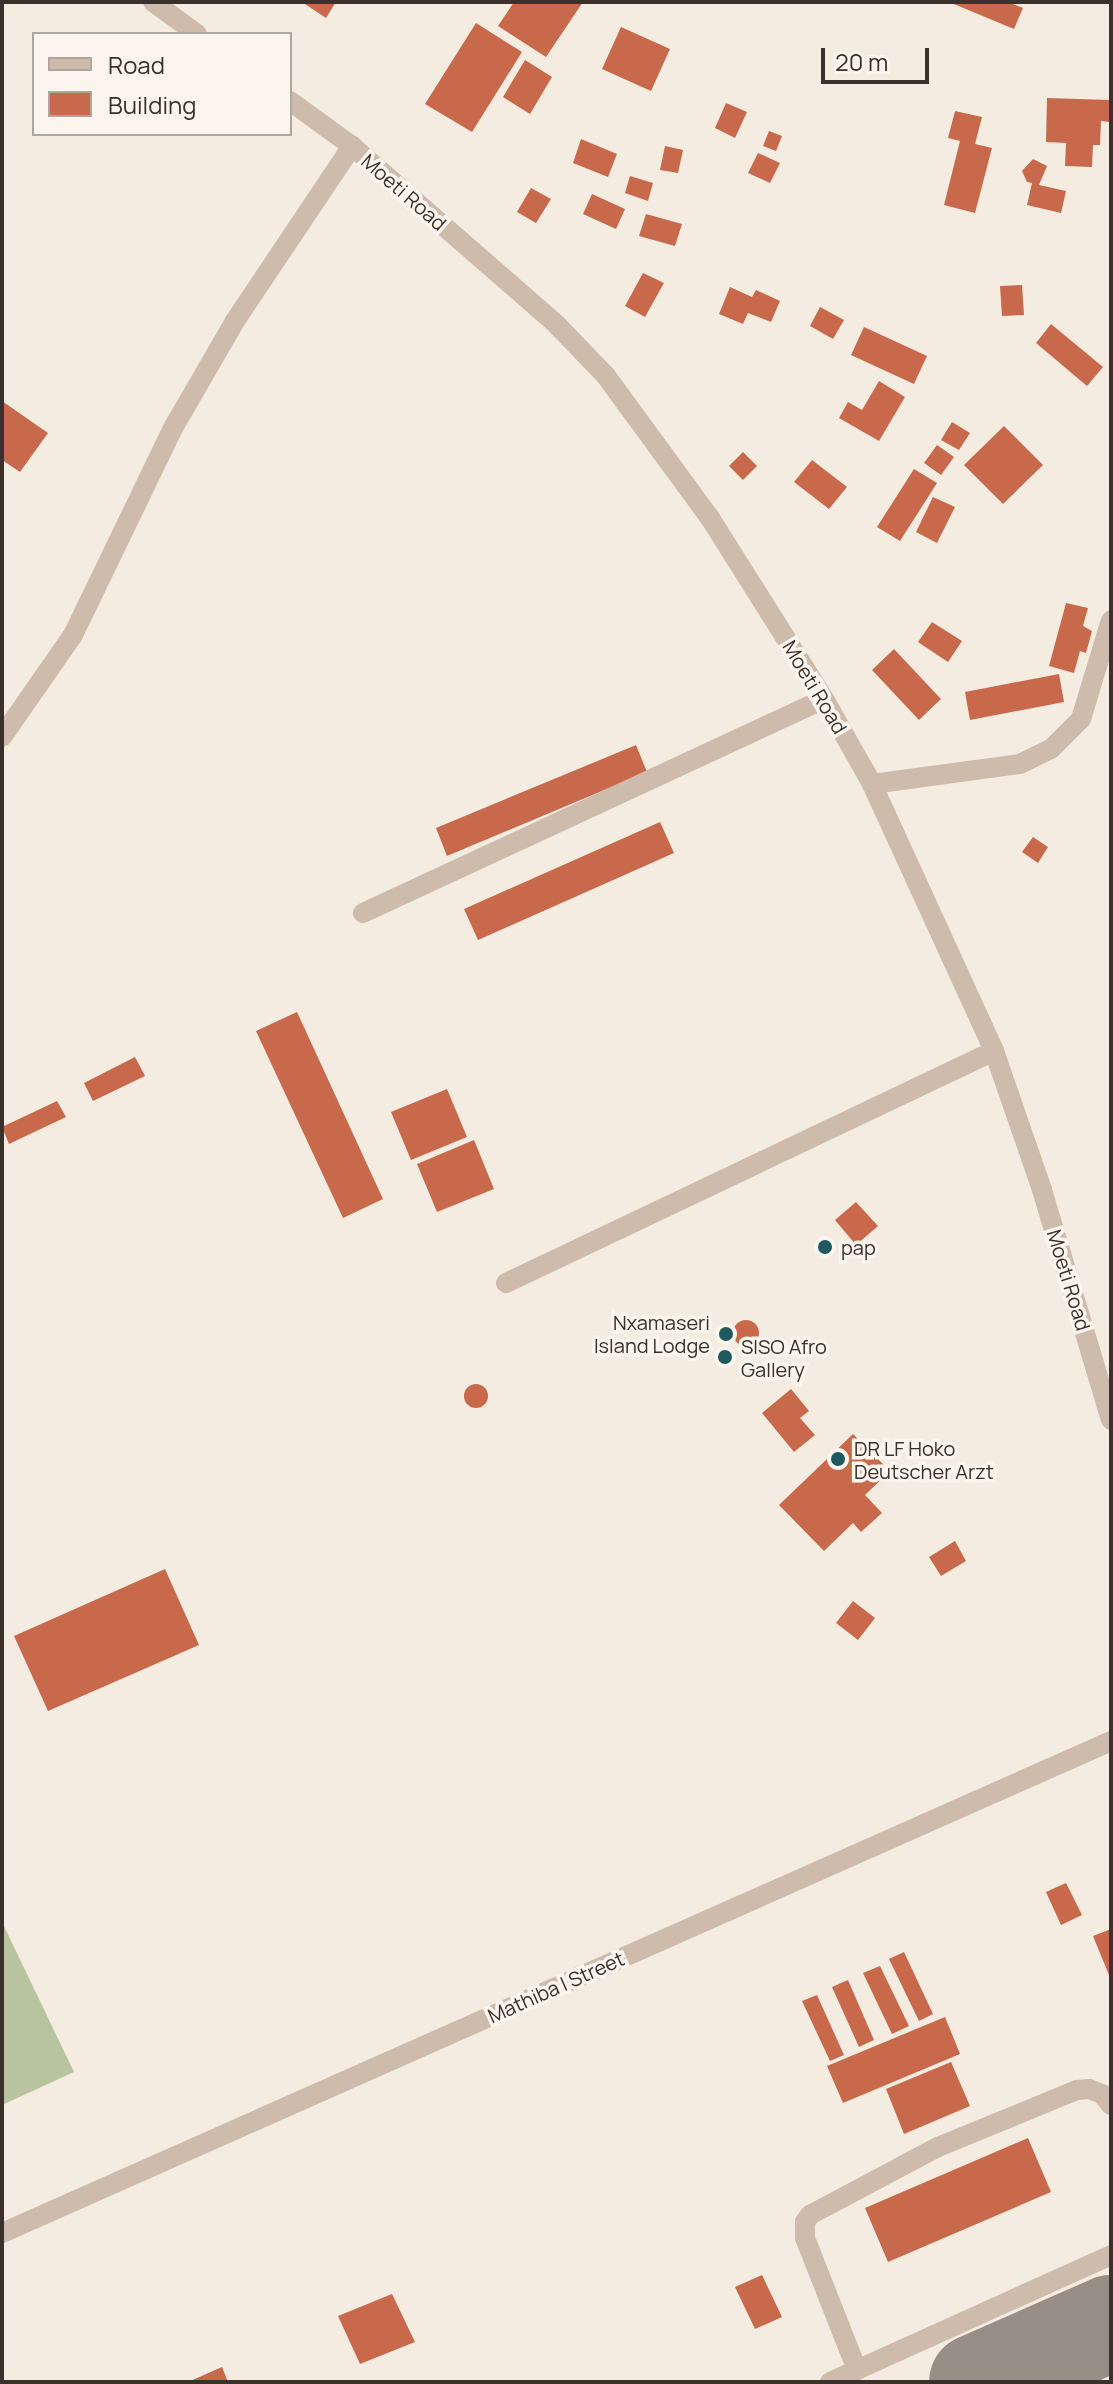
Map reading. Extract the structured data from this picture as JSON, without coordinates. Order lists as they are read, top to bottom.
{
  "streets": {
    "street": ["Moeti Road", "Mathiba I Street"]
  },
  "places": [
    "pap",
    "Nxamaseri Island Lodge",
    "SISO Afro Gallery",
    "DR LF Hoko Deutscher Arzt"
  ],
  "legend": ["Road", "Building"],
  "scale_bar": "20 m"
}
